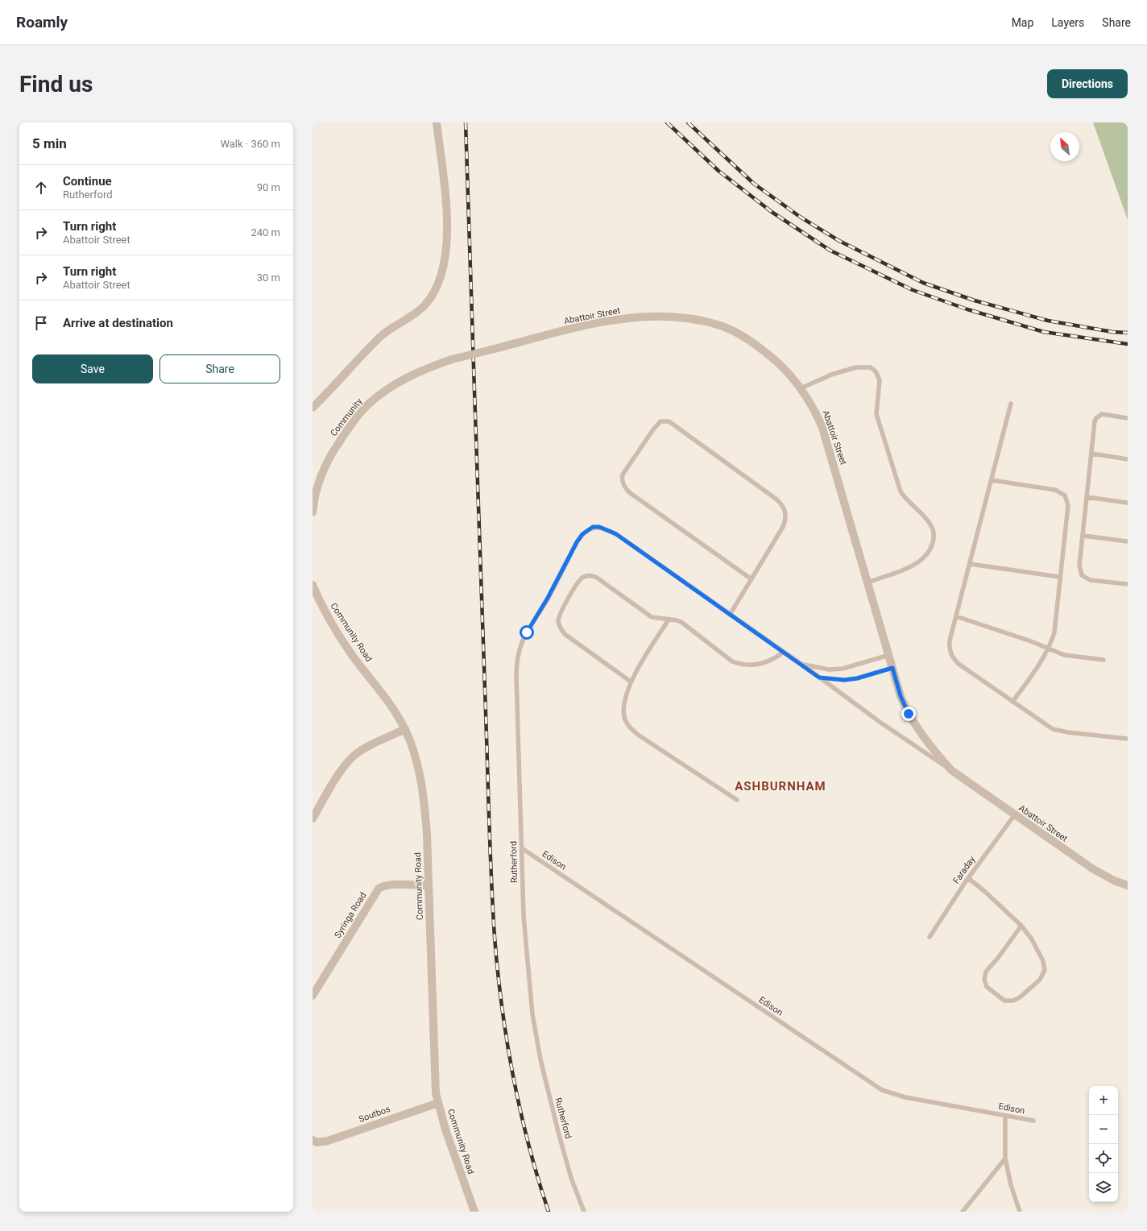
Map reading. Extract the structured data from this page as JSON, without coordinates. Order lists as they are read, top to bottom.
{
  "streets": {
    "street": [
      "Abattoir Street",
      "Community",
      "Community Road",
      "Syringa Road",
      "Soutbos"
    ],
    "lane": ["Edison", "Rutherford", "Faraday"]
  },
  "crossings": [
    ["Abattoir Street", "Community"],
    ["Abattoir Street", "Rutherford"],
    ["Abattoir Street", "Faraday"],
    ["Community Road", "Syringa Road"],
    ["Community Road", "Soutbos"],
    ["Edison", "Rutherford"]
  ],
  "districts": ["ASHBURNHAM"],
  "north": "top left",
  "page": {
    "header": "Roamly",
    "nav": ["Map", "Layers", "Share"],
    "buttons": [
      "Directions",
      ["Save", "Share"]
    ],
    "title": "Find us",
    "heading": ["5 min", "Walk · 360 m"],
    "list": [
      ["Continue", "Rutherford", "90 m"],
      ["Turn right", "Abattoir Street", "240 m"],
      ["Turn right", "Abattoir Street", "30 m"],
      "Arrive at destination"
    ],
    "map_buttons": ["+", "−"]
  }
}
